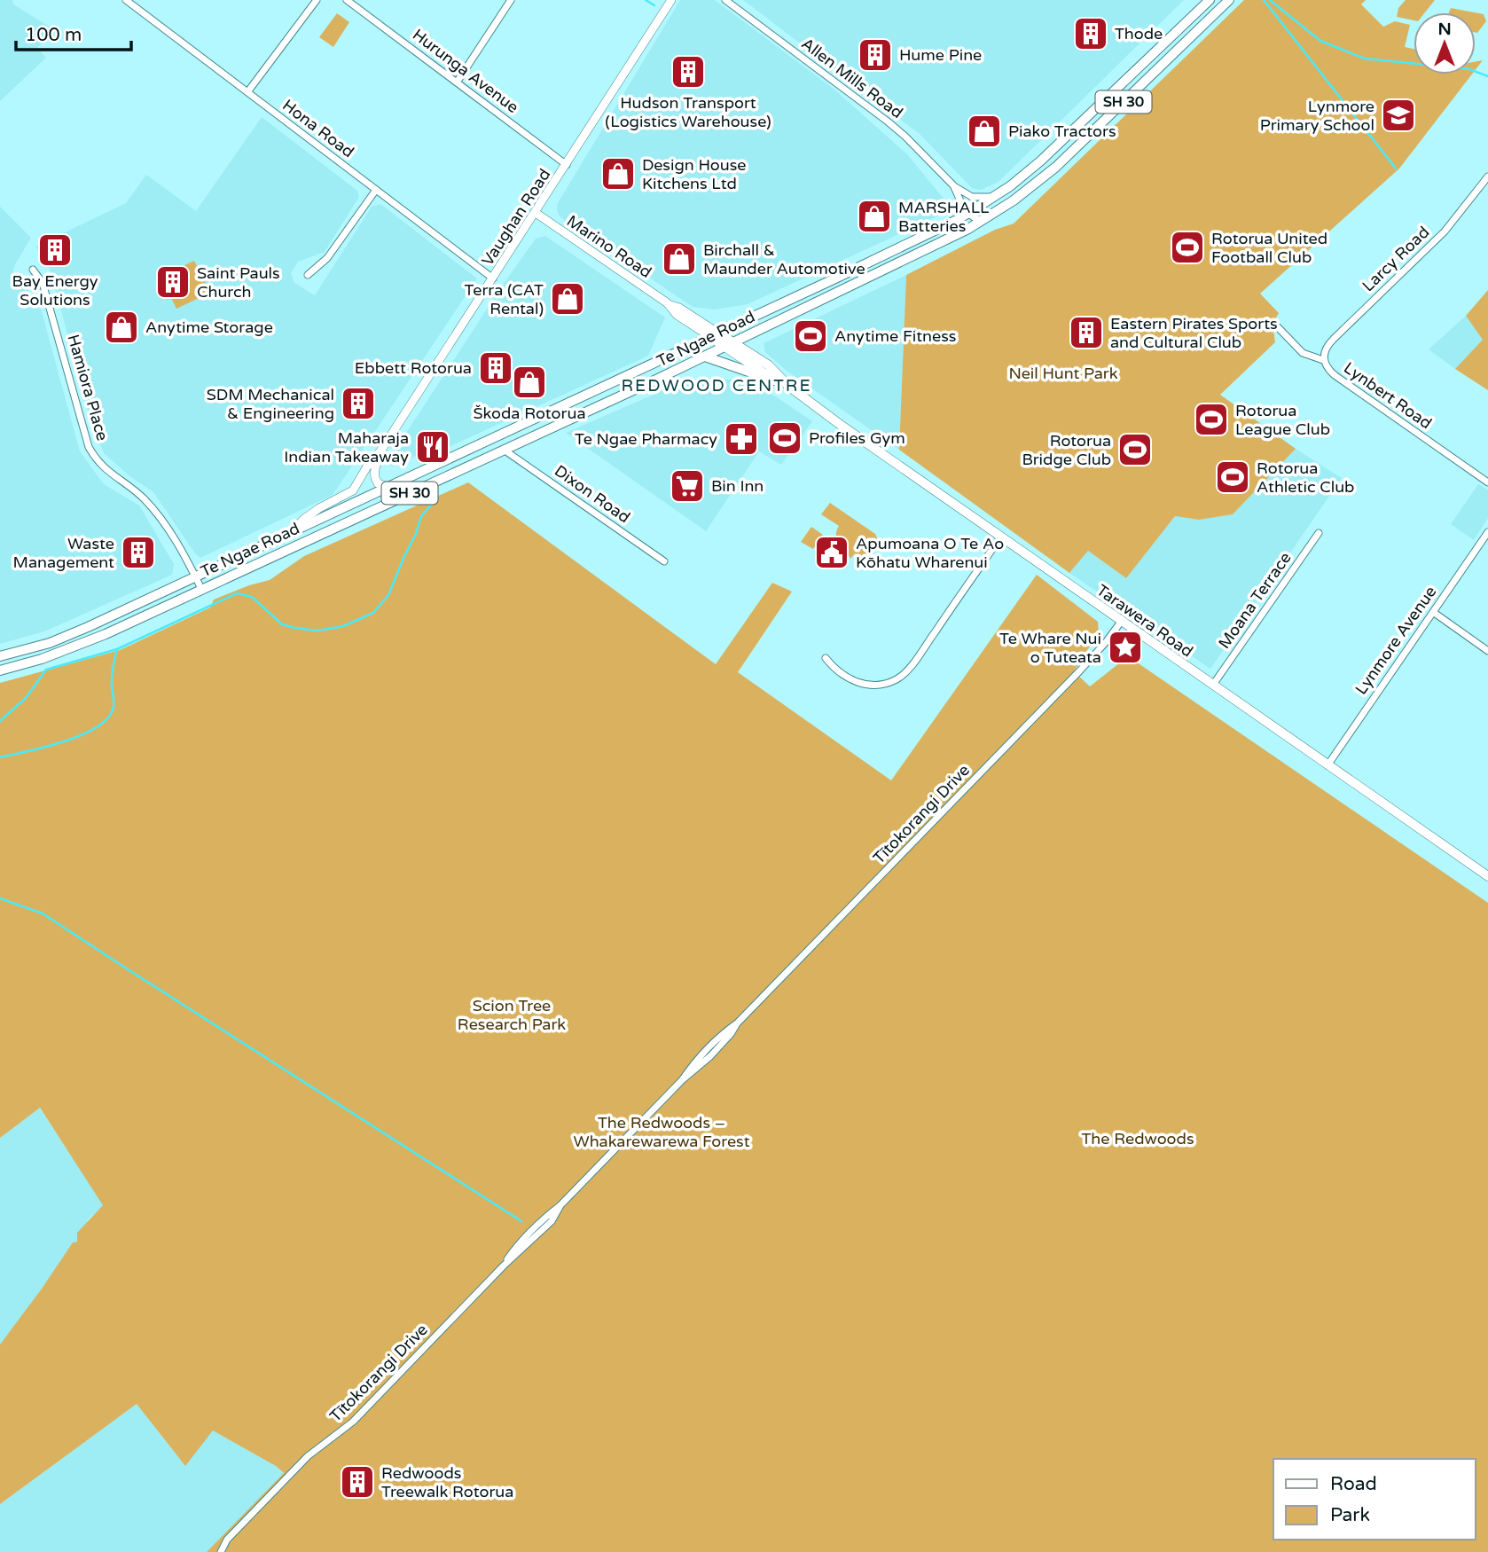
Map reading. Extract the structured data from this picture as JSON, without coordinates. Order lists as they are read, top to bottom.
{
  "streets": {
    "highway": ["SH 30", "Te Ngae Road"],
    "main road": ["Tarawera Road"],
    "street": [
      "Hurunga Avenue",
      "Allen Mills Road",
      "Hona Road",
      "Vaughan Road",
      "Marino Road",
      "Larcy Road",
      "Hamiora Place",
      "Lynbert Road",
      "Dixon Road",
      "Moana Terrace",
      "Lynmore Avenue",
      "Tītokorangi Drive"
    ]
  },
  "crossings": [
    ["Hurunga Avenue", "Vaughan Road"],
    ["Allen Mills Road", "Te Ngae Road"],
    ["Hona Road", "Vaughan Road"],
    ["Vaughan Road", "Marino Road"],
    ["Vaughan Road", "Te Ngae Road"],
    ["Marino Road", "Te Ngae Road"],
    ["Larcy Road", "Lynbert Road"],
    ["Te Ngae Road", "Hamiora Place"],
    ["Te Ngae Road", "Dixon Road"],
    ["Te Ngae Road", "Tarawera Road"],
    ["Moana Terrace", "Tarawera Road"],
    ["Tarawera Road", "Lynmore Avenue"],
    ["Tarawera Road", "Tītokorangi Drive"]
  ],
  "districts": ["REDWOOD CENTRE"],
  "parks": [
    "Neil Hunt Park",
    "Scion Tree Research Park",
    "The Redwoods – Whakarewarewa Forest",
    "The Redwoods"
  ],
  "places": {
    "building": [
      "Thode",
      "Hume Pine",
      "Hudson Transport (Logistics Warehouse)",
      "Bay Energy Solutions",
      "Saint Pauls Church",
      "Eastern Pirates Sports and Cultural Club",
      "Ebbett Rotorua",
      "SDM Mechanical & Engineering",
      "Waste Management",
      "Redwoods Treewalk Rotorua"
    ],
    "school or university": ["Lynmore Primary School"],
    "shop": [
      "Piako Tractors",
      "Design House Kitchens Ltd",
      "MARSHALL Batteries",
      "Birchall & Maunder Automotive",
      "Terra (CAT Rental)",
      "Anytime Storage",
      "Škoda Rotorua"
    ],
    "sports": [
      "Rotorua United Football Club",
      "Anytime Fitness",
      "Rotorua League Club",
      "Profiles Gym",
      "Rotorua Bridge Club",
      "Rotorua Athletic Club"
    ],
    "pharmacy": ["Te Ngae Pharmacy"],
    "restaurant": ["Maharaja Indian Takeaway"],
    "supermarket": ["Bin Inn"],
    "public building": ["Apumoana O Te Ao Kōhatu Wharenui"],
    "place": ["Te Whare Nui o Tuteata"]
  },
  "legend": ["Road", "Park"],
  "scale_bar": "100 m",
  "north": "top"
}
